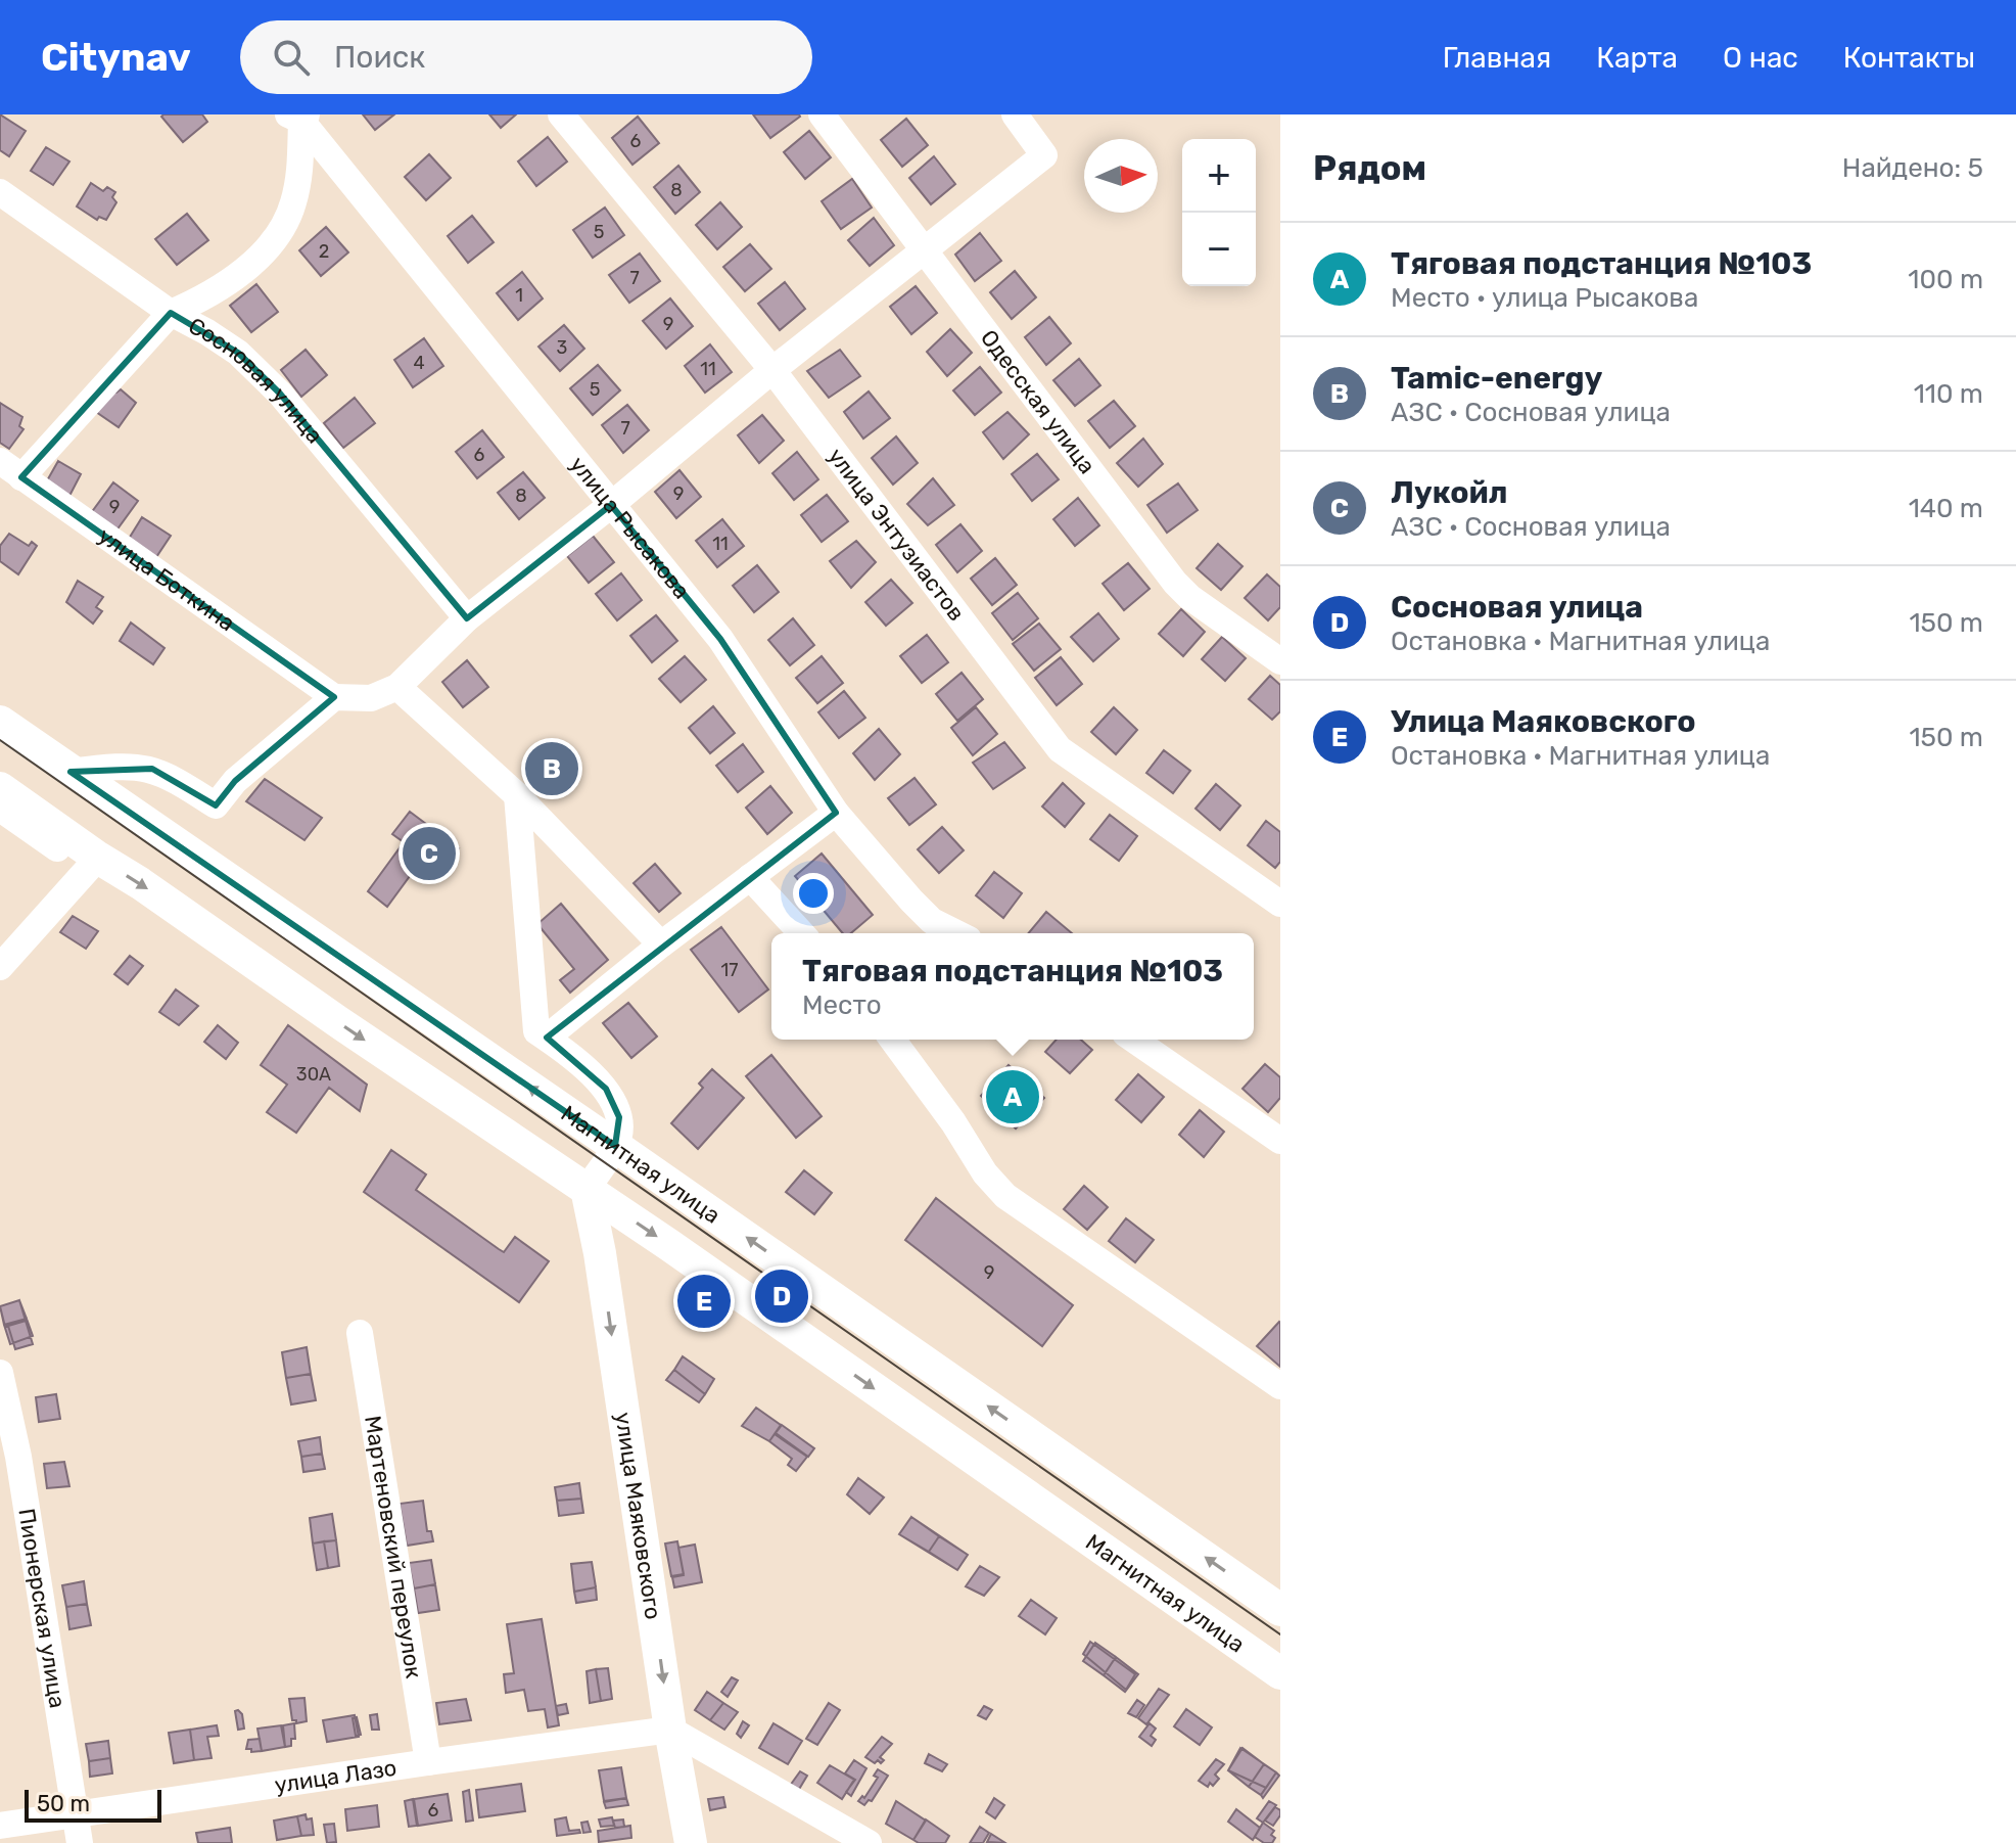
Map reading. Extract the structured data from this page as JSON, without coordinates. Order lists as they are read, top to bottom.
{
  "streets": {
    "main road": ["Магнитная улица", "улица Маяковского"],
    "street": [
      "Сосновая улица",
      "Одесская улица",
      "улица Рысакова",
      "улица Энтузиастов",
      "улица Боткина",
      "Мартеновский переулок",
      "Пионерская улица",
      "улица Лазо"
    ]
  },
  "crossings": [
    ["Магнитная улица", "улица Маяковского"],
    ["улица Маяковского", "улица Лазо"],
    ["Мартеновский переулок", "улица Лазо"],
    ["Пионерская улица", "улица Лазо"]
  ],
  "one_way": ["улица Маяковского"],
  "house_numbers": [
    "6",
    "8",
    "5",
    "2",
    "7",
    "1",
    "9",
    "3",
    "4",
    "11",
    "5",
    "7",
    "6",
    "9",
    "8",
    "9",
    "11",
    "17",
    "30А",
    "9",
    "6"
  ],
  "scale_bar": "50 m",
  "north": "right",
  "page": {
    "header": "Citynav",
    "search": "Поиск",
    "nav": [
      "Главная",
      "Карта",
      "О нас",
      "Контакты"
    ],
    "heading": ["Рядом", "Найдено: 5"],
    "map_buttons": ["+", "−"],
    "list": [
      {
        "mark": "A",
        "name": "Тяговая подстанция №103",
        "note": "Место · улица Рысакова",
        "value": "100 m"
      },
      {
        "mark": "B",
        "name": "Tamic-energy",
        "note": "АЗС · Сосновая улица",
        "value": "110 m"
      },
      {
        "mark": "C",
        "name": "Лукойл",
        "note": "АЗС · Сосновая улица",
        "value": "140 m"
      },
      {
        "mark": "D",
        "name": "Сосновая улица",
        "note": "Остановка · Магнитная улица",
        "value": "150 m"
      },
      {
        "mark": "E",
        "name": "Улица Маяковского",
        "note": "Остановка · Магнитная улица",
        "value": "150 m"
      }
    ],
    "pins": [
      "B",
      "C",
      "A",
      "D",
      "E"
    ],
    "popup": ["Тяговая подстанция №103", "Место"],
    "scale": "50 m"
  }
}
